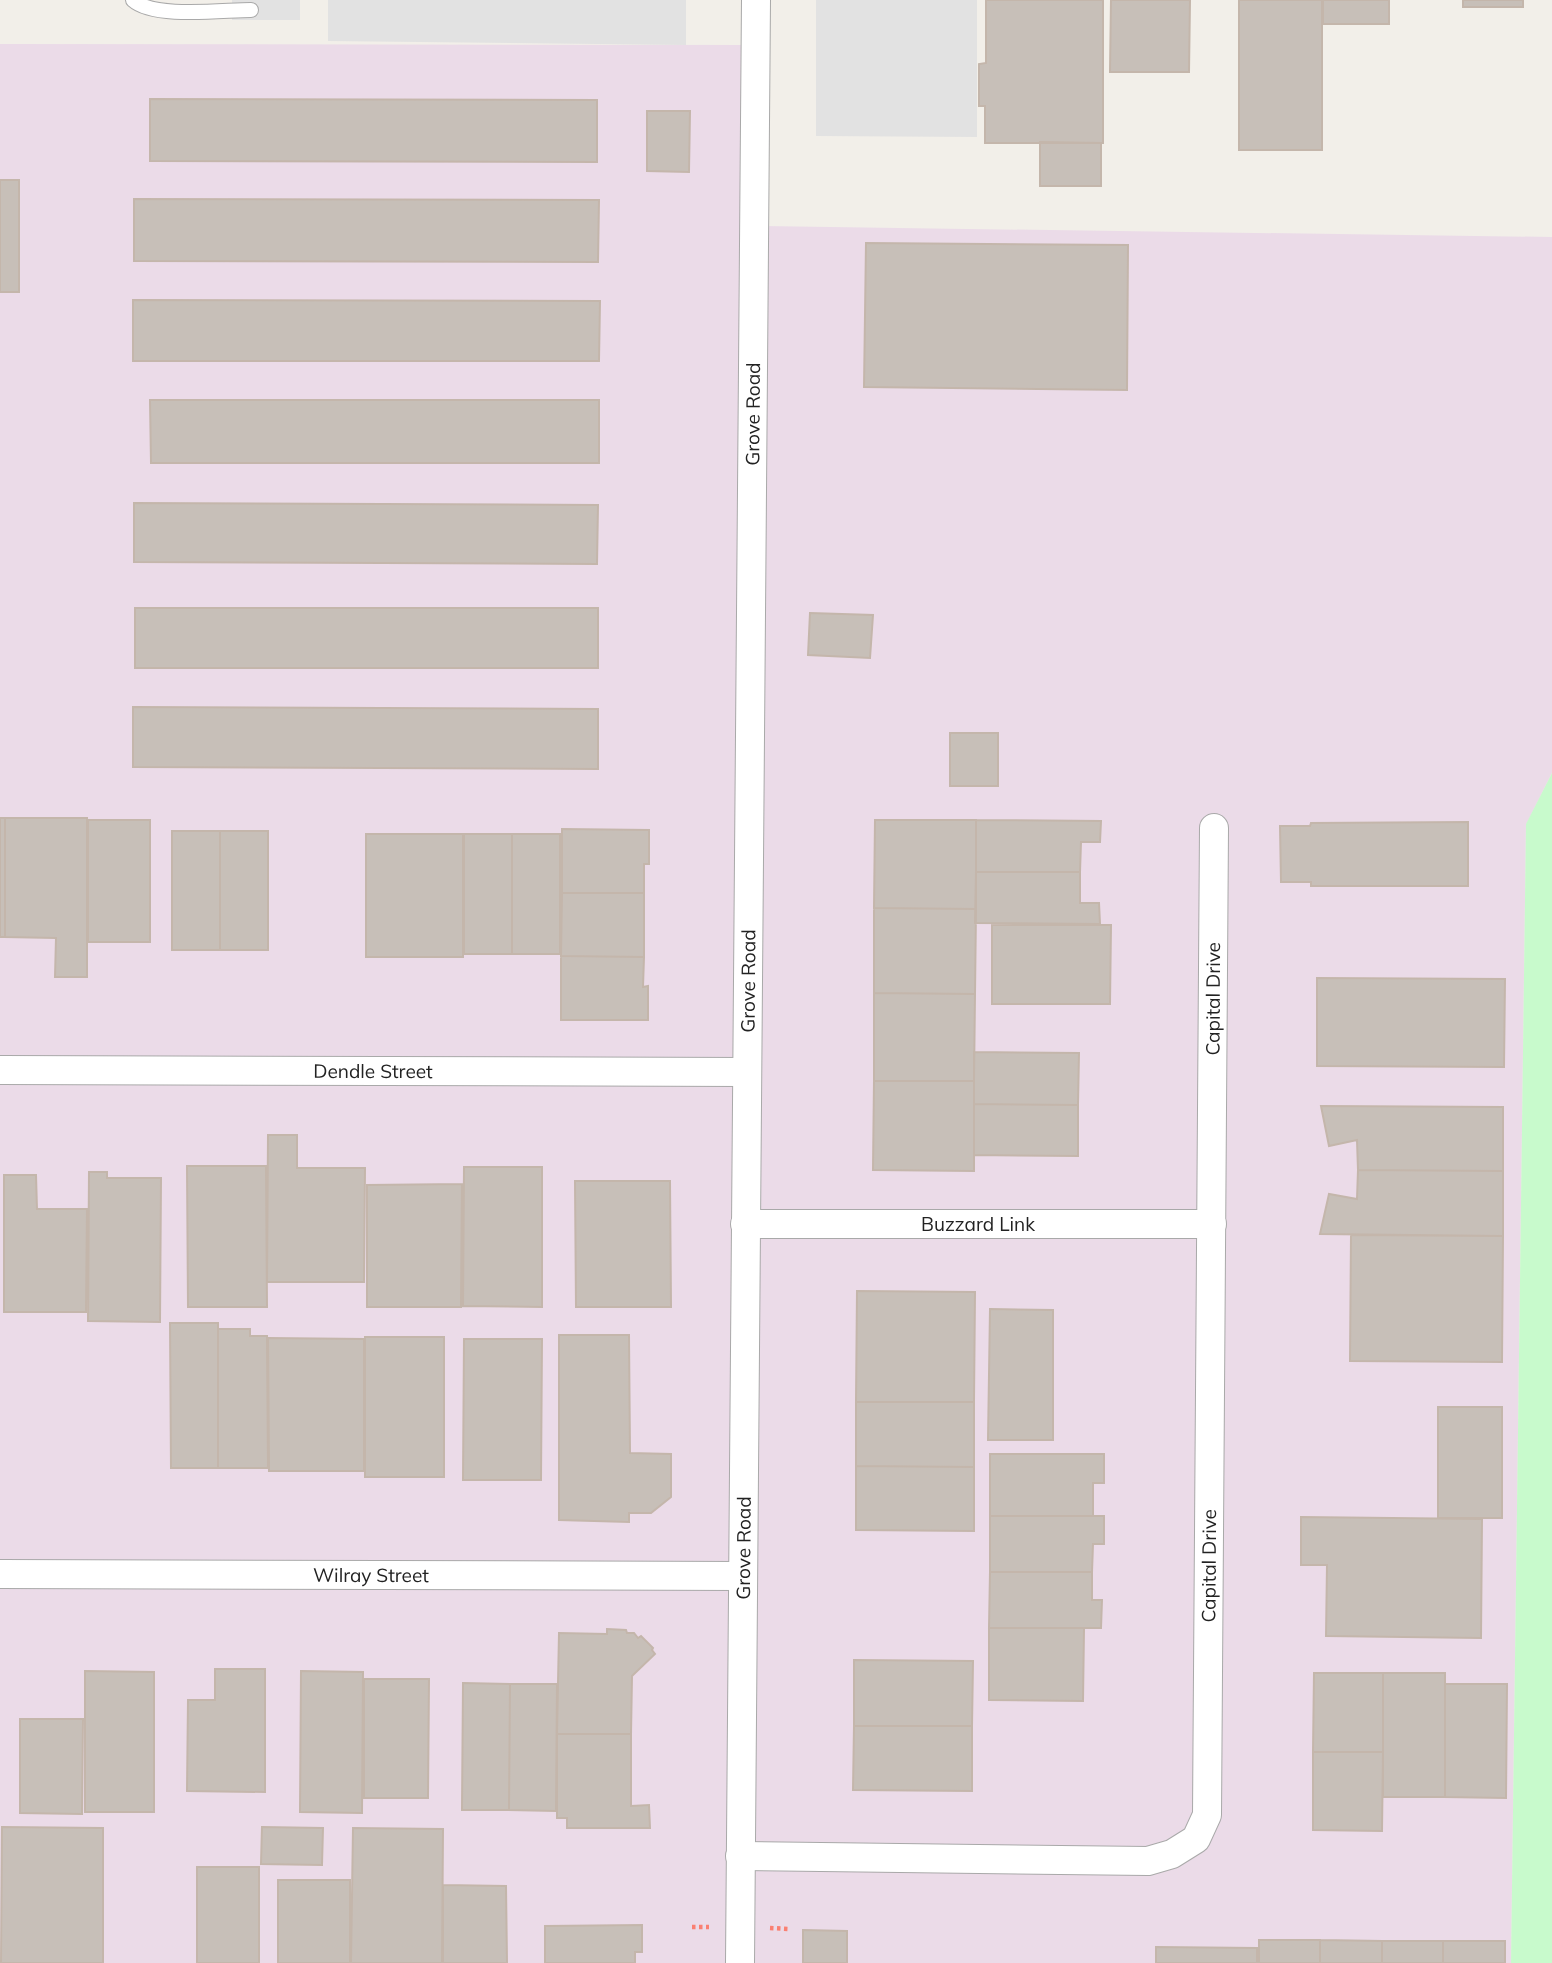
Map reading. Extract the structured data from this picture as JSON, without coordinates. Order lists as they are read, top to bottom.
{
  "streets": {
    "street": [
      "Grove Road",
      "Capital Drive",
      "Dendle Street",
      "Buzzard Link",
      "Wilray Street"
    ]
  },
  "crossings": [
    ["Grove Road", "Capital Drive"],
    ["Grove Road", "Dendle Street"],
    ["Grove Road", "Buzzard Link"],
    ["Grove Road", "Wilray Street"],
    ["Capital Drive", "Buzzard Link"]
  ]
}
